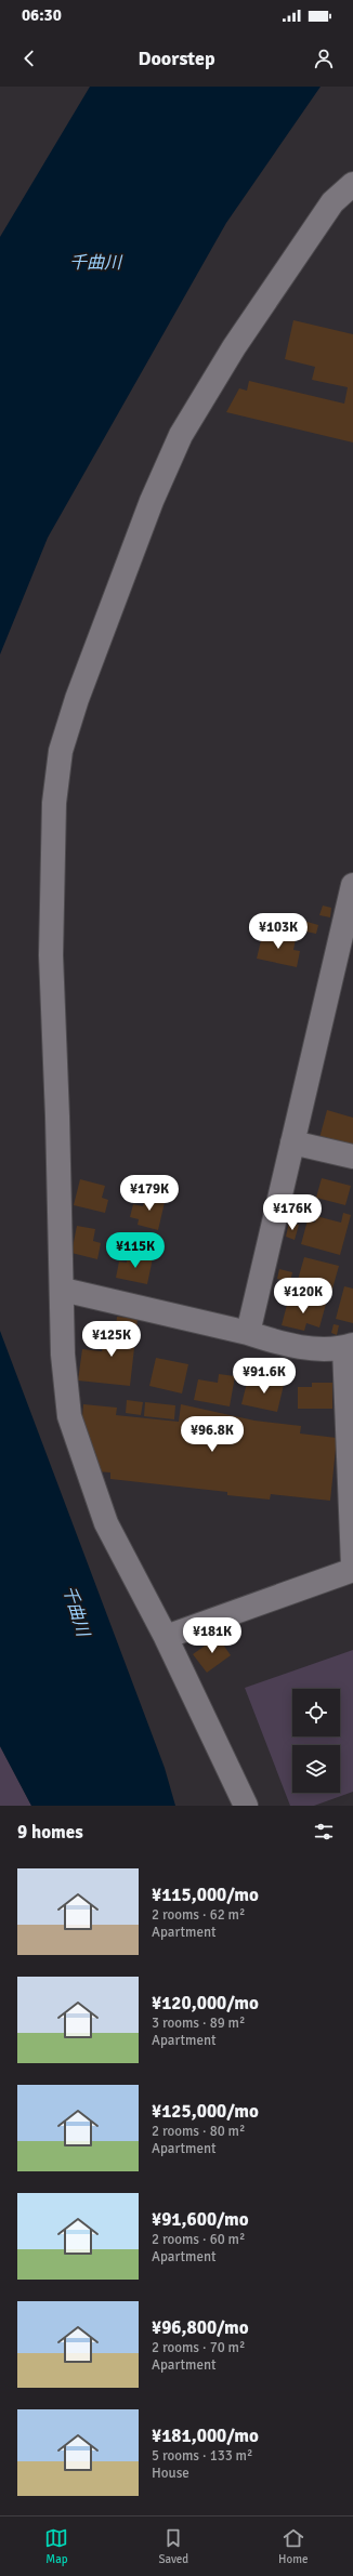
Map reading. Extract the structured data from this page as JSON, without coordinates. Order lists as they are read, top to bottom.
{
  "water": ["千曲川"],
  "page": {
    "status": "06:30",
    "header": "Doorstep",
    "price": [
      "¥103K",
      "¥179K",
      "¥176K",
      "¥115K",
      "¥120K",
      "¥125K",
      "¥91.6K",
      "¥96.8K",
      "¥181K"
    ],
    "heading": "9 homes",
    "list": [
      {
        "name": "¥115,000/mo",
        "note": "2 rooms · 62 m² · Apartment"
      },
      {
        "name": "¥120,000/mo",
        "note": "3 rooms · 89 m² · Apartment"
      },
      {
        "name": "¥125,000/mo",
        "note": "2 rooms · 80 m² · Apartment"
      },
      {
        "name": "¥91,600/mo",
        "note": "2 rooms · 60 m² · Apartment"
      },
      {
        "name": "¥96,800/mo",
        "note": "2 rooms · 70 m² · Apartment"
      },
      {
        "name": "¥181,000/mo",
        "note": "5 rooms · 133 m² · House"
      }
    ],
    "tabs": ["Map", "Saved", "Home"]
  }
}
